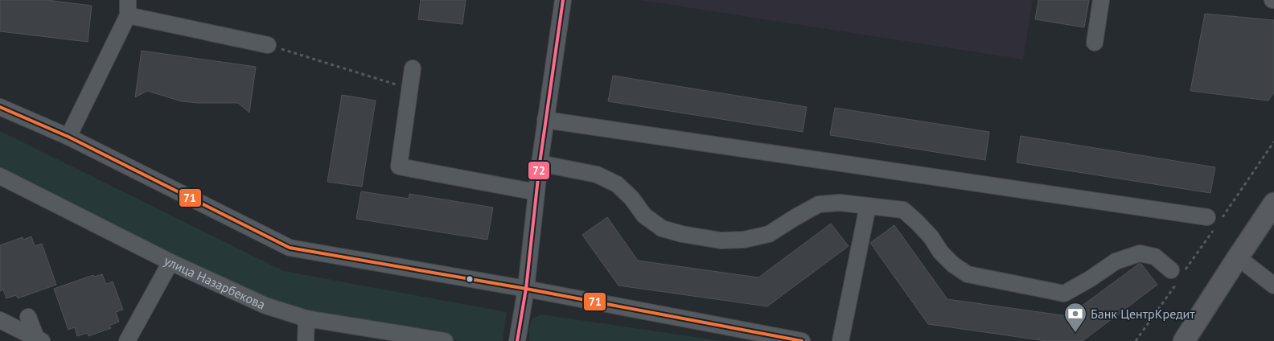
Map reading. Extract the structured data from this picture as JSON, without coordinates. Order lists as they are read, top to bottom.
{
  "streets": {
    "street": ["улица Назарбекова"]
  },
  "places": {
    "bank": ["Банк ЦентрКредит"]
  },
  "lines": ["transit line 72", "transit line 71"]
}
